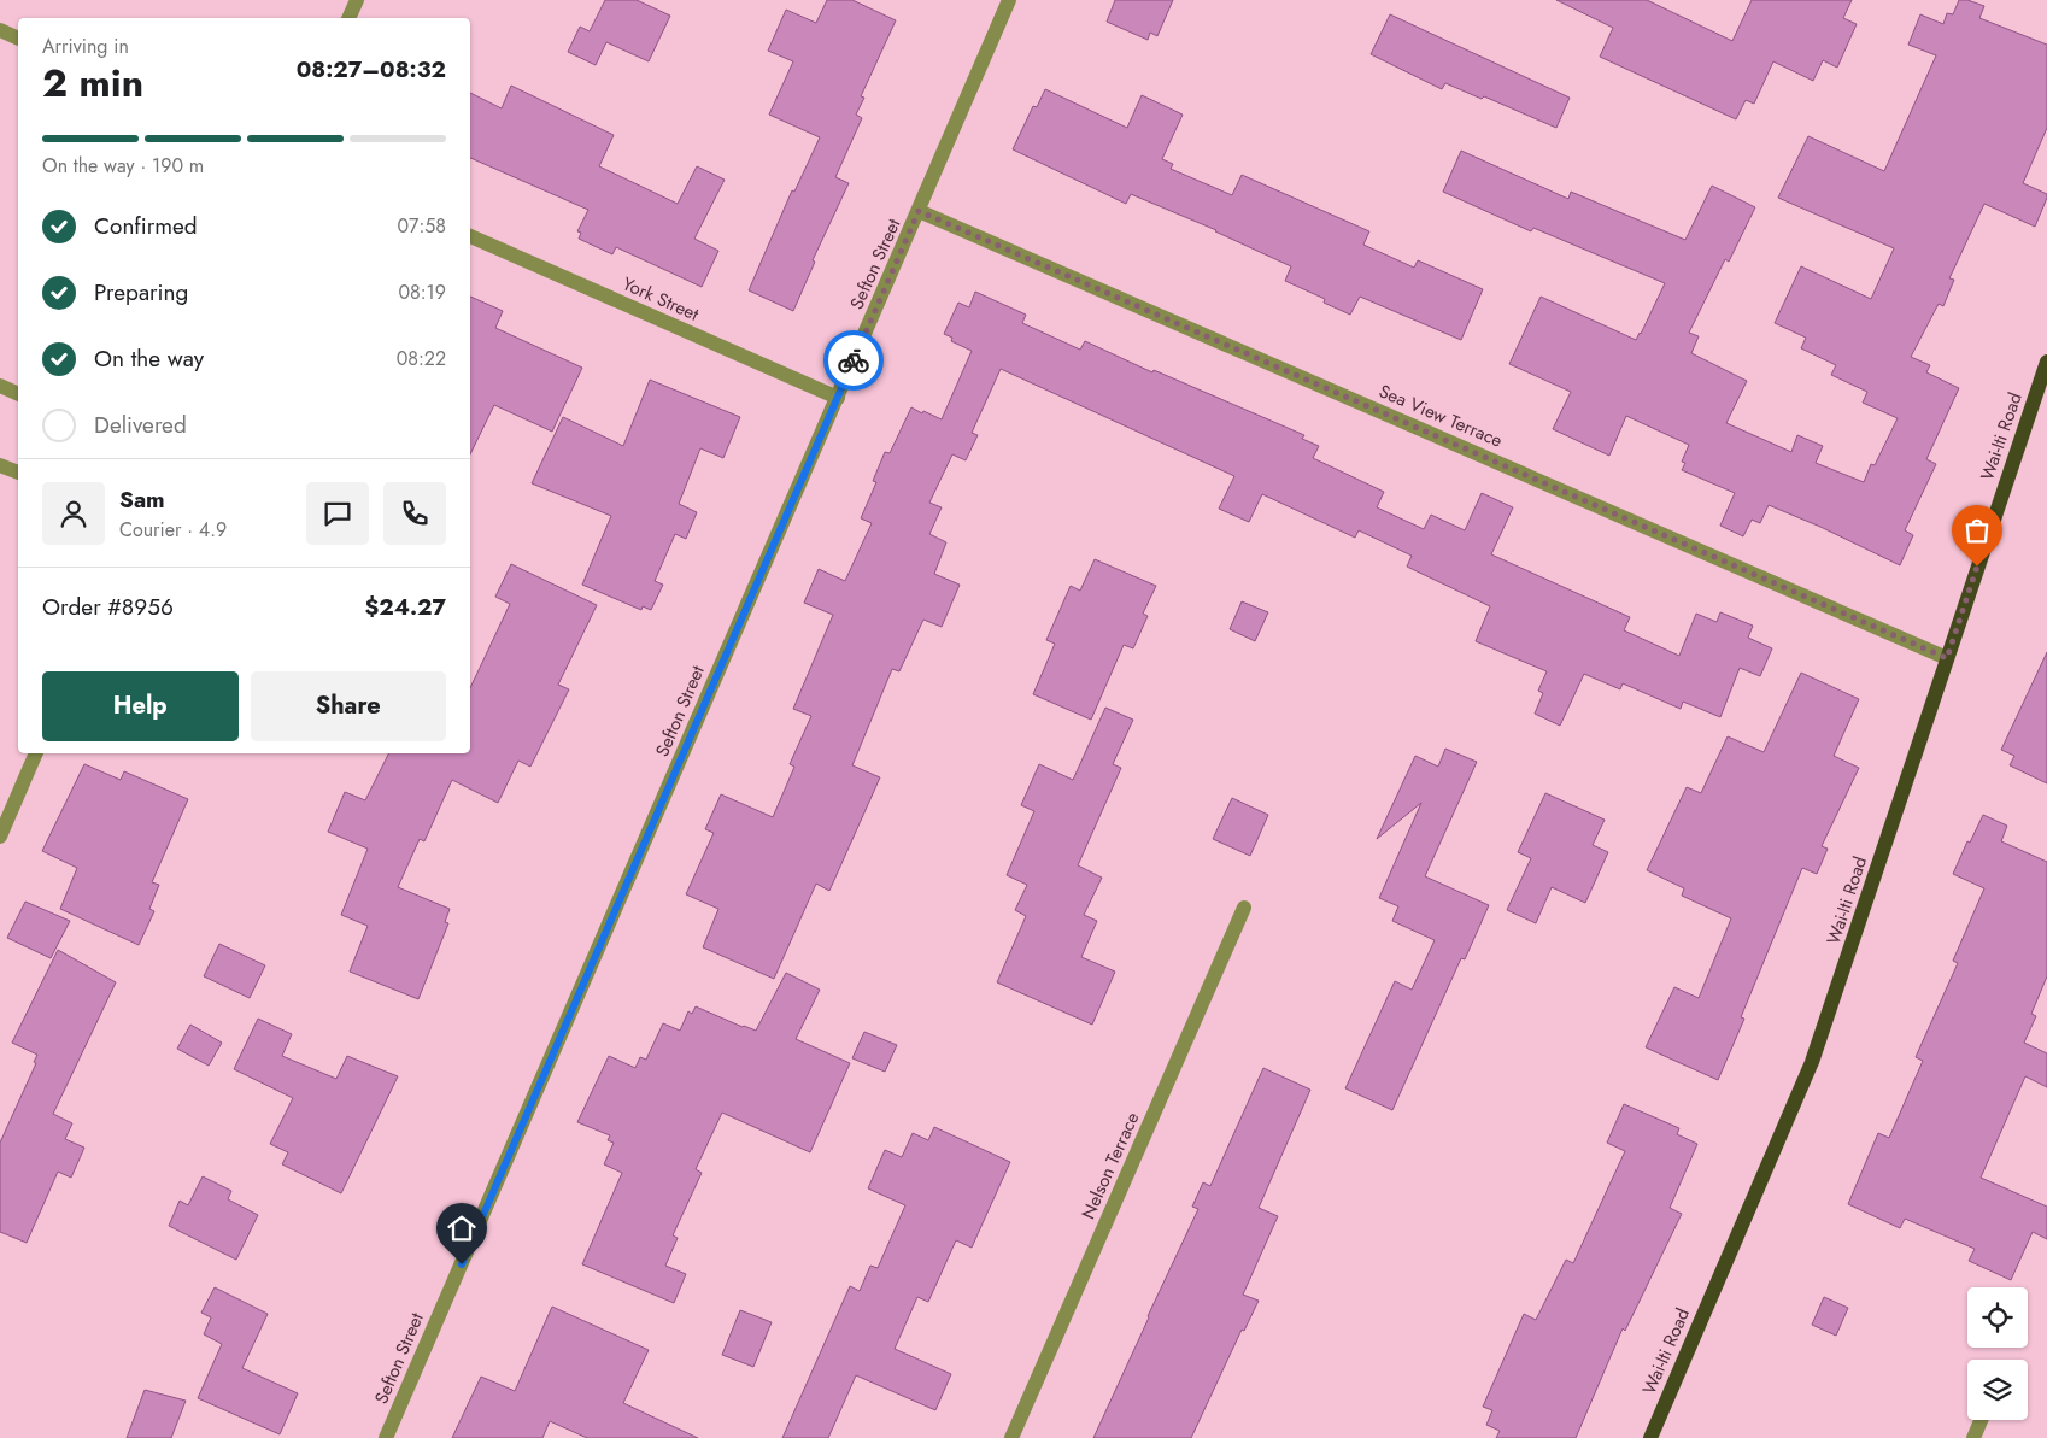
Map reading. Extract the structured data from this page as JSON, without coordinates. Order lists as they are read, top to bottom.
{
  "streets": {
    "main road": ["Wai-Iti Road"],
    "street": [
      "Sefton Street",
      "York Street",
      "Sea View Terrace",
      "Nelson Terrace"
    ]
  },
  "crossings": [
    ["Sefton Street", "York Street"],
    ["Sefton Street", "Sea View Terrace"],
    ["Sea View Terrace", "Wai-Iti Road"]
  ],
  "page": {
    "heading": ["2 min", "Arriving in", "08:27–08:32"],
    "panel": [
      "Sam",
      "Courier · 4.9",
      "Order #8956",
      "$24.27"
    ],
    "bar": "On the way · 190 m",
    "list": [
      ["Confirmed", "07:58"],
      ["Preparing", "08:19"],
      ["On the way", "08:22"],
      "Delivered"
    ],
    "buttons": ["Help", "Share"]
  }
}
